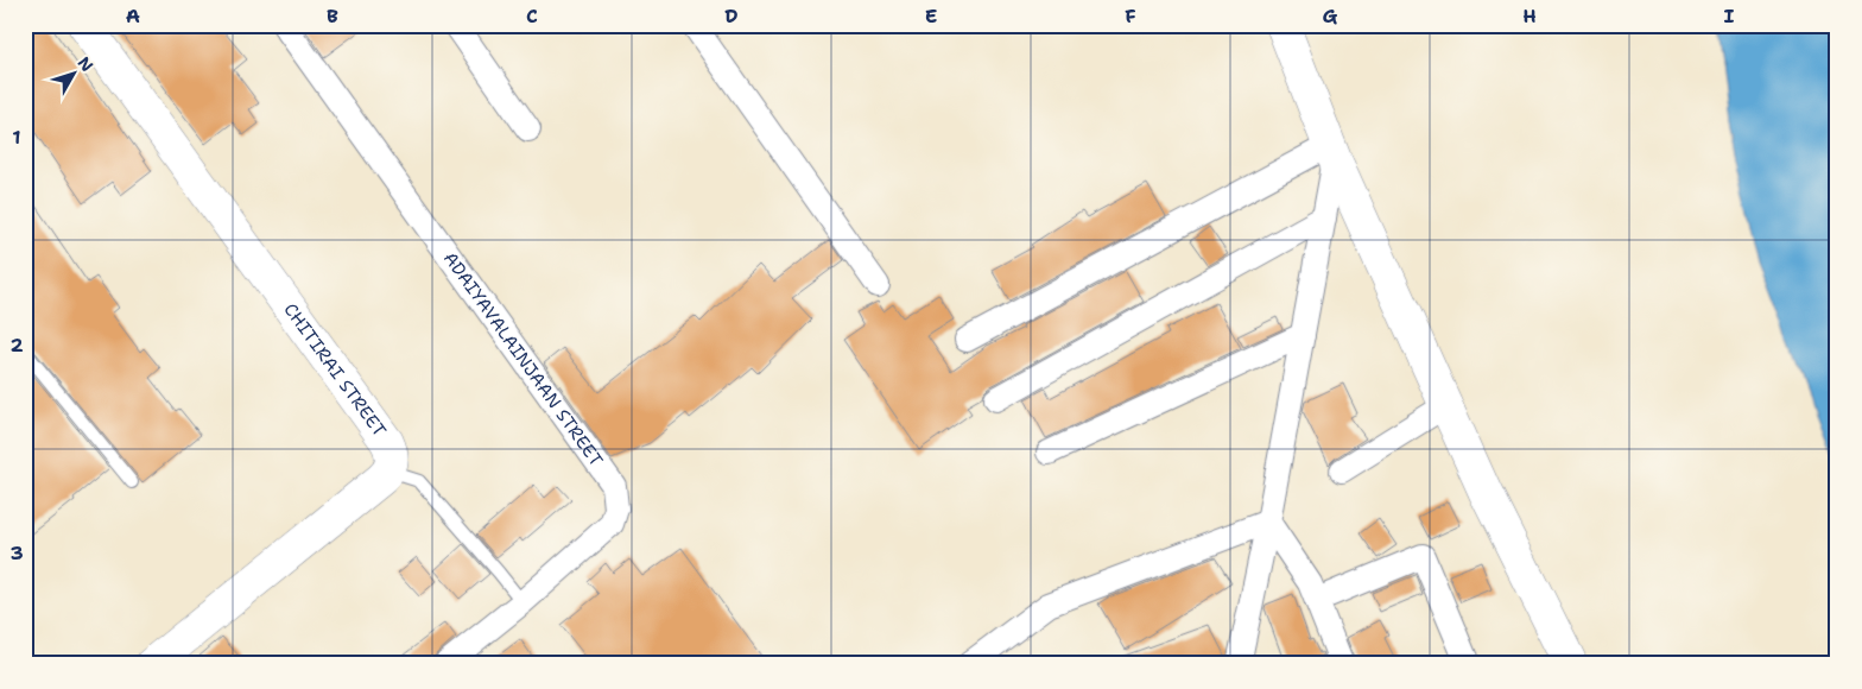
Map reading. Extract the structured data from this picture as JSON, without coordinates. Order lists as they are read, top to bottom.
{
  "streets": {
    "street": ["ADAIYAVALAINJAAN STREET", "CHITIRAI STREET"]
  },
  "north": "top right",
  "grid": {
    "columns": [
      "A",
      "B",
      "C",
      "D",
      "E",
      "F",
      "G",
      "H",
      "I"
    ],
    "rows": ["1", "2", "3"]
  }
}
